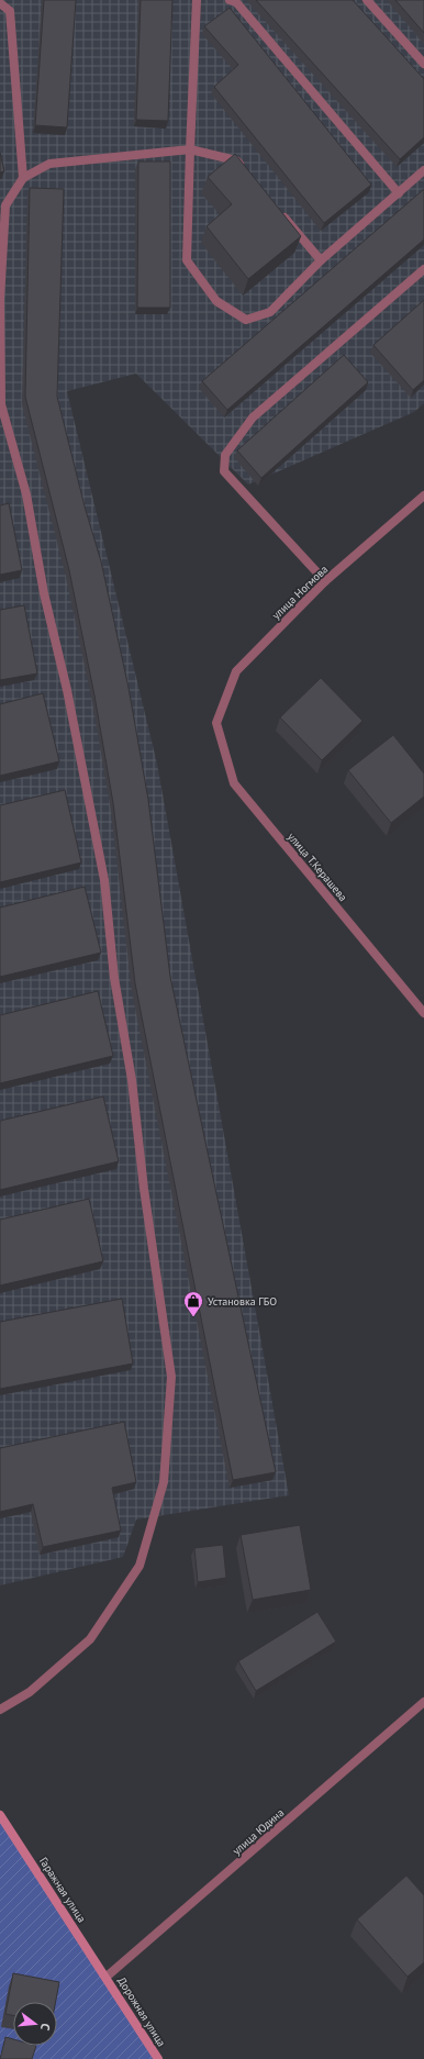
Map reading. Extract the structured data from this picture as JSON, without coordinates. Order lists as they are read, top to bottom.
{
  "streets": {
    "street": [
      "улица Ногмова",
      "улица Т.Керашева",
      "улица Юдина",
      "Гаражная улица",
      "Дорожная улица"
    ]
  },
  "crossings": [
    ["улица Ногмова", "улица Т.Керашева"],
    ["улица Юдина", "Гаражная улица"],
    ["улица Юдина", "Дорожная улица"],
    ["Гаражная улица", "Дорожная улица"]
  ],
  "places": {
    "shop": ["Установка ГБО"]
  },
  "north": "right"
}
